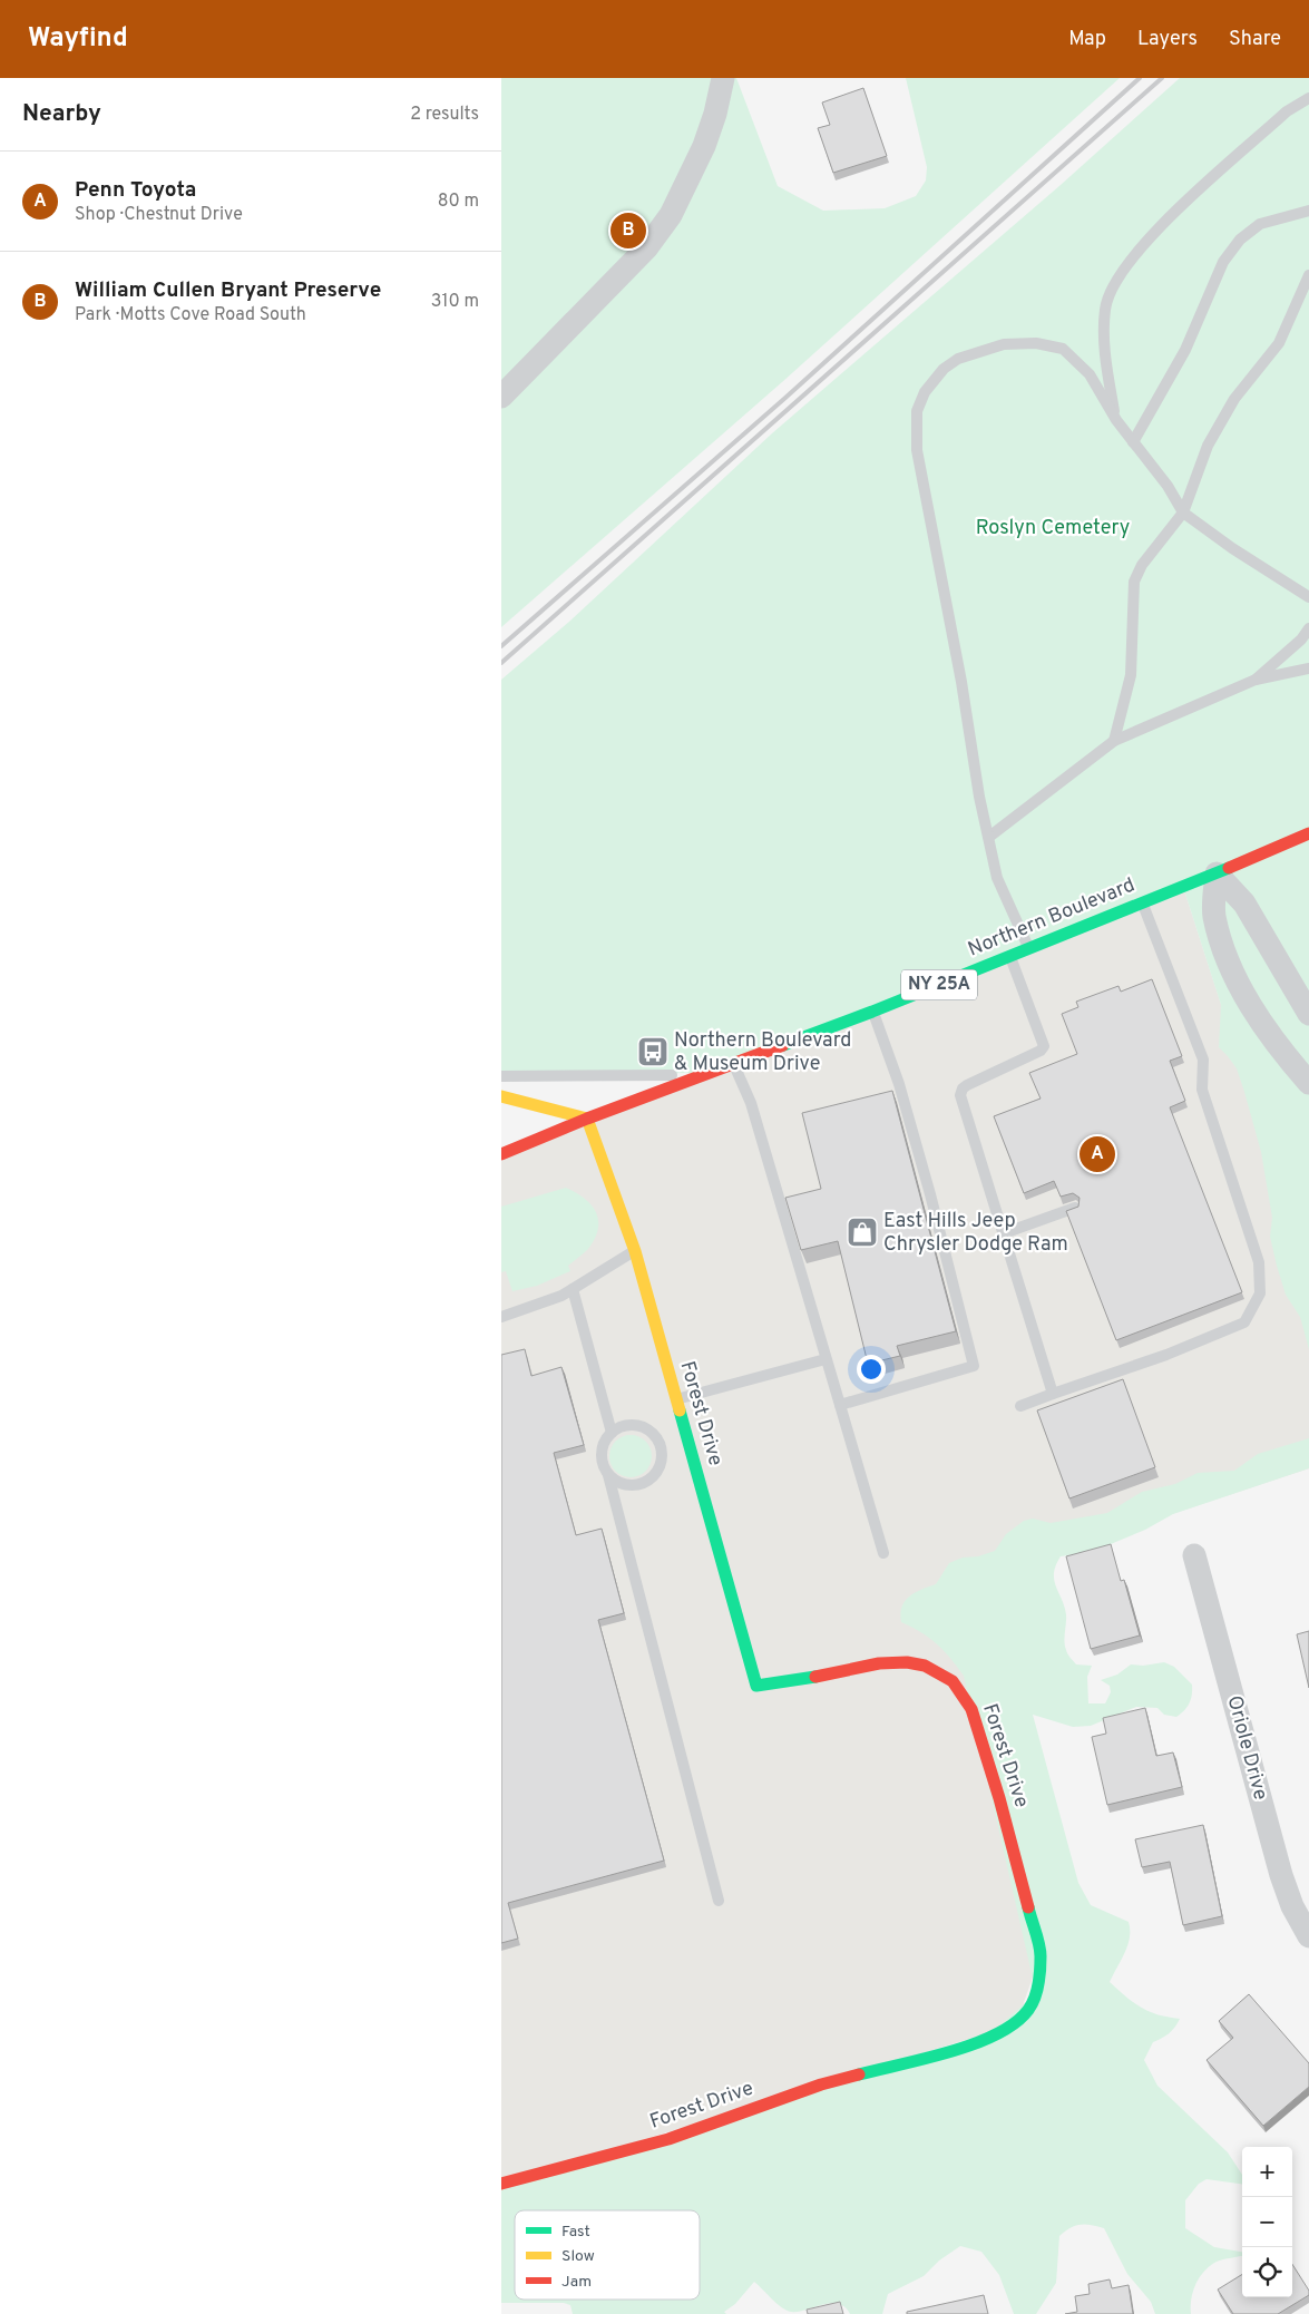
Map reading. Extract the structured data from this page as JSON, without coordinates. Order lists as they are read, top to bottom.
{
  "streets": {
    "street": [
      "Northern Boulevard",
      "NY 25A",
      "Forest Drive",
      "Oriole Drive"
    ]
  },
  "crossings": [
    ["Northern Boulevard", "Forest Drive"]
  ],
  "parks": ["Roslyn Cemetery"],
  "places": {
    "bus stop": ["Northern Boulevard & Museum Drive"],
    "shop": ["East Hills Jeep Chrysler Dodge Ram"]
  },
  "legend": ["Fast", "Slow", "Jam"],
  "page": {
    "header": "Wayfind",
    "nav": ["Map", "Layers", "Share"],
    "heading": ["Nearby", "2 results"],
    "list": [
      {
        "mark": "A",
        "name": "Penn Toyota",
        "note": "Shop · Chestnut Drive",
        "value": "80 m"
      },
      {
        "mark": "B",
        "name": "William Cullen Bryant Preserve",
        "note": "Park · Motts Cove Road South",
        "value": "310 m"
      }
    ],
    "pins": ["B", "A"],
    "map_buttons": ["+", "−"]
  }
}
